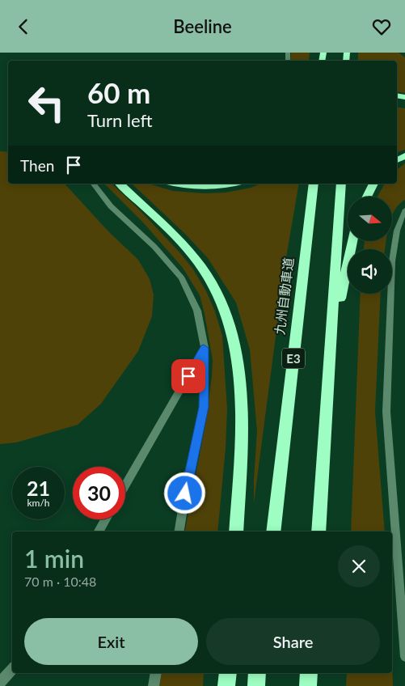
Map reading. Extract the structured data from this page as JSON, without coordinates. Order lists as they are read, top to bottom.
{
  "streets": {
    "highway": ["九州自動車道", "E3"]
  },
  "north": "right",
  "page": {
    "header": "Beeline",
    "turn": ["60 m", "Turn left"],
    "then": "Then",
    "speed": "21 km/h",
    "limit": "30",
    "heading": ["1 min", "70 m · 10:48"],
    "buttons": ["Exit", "Share"]
  }
}
